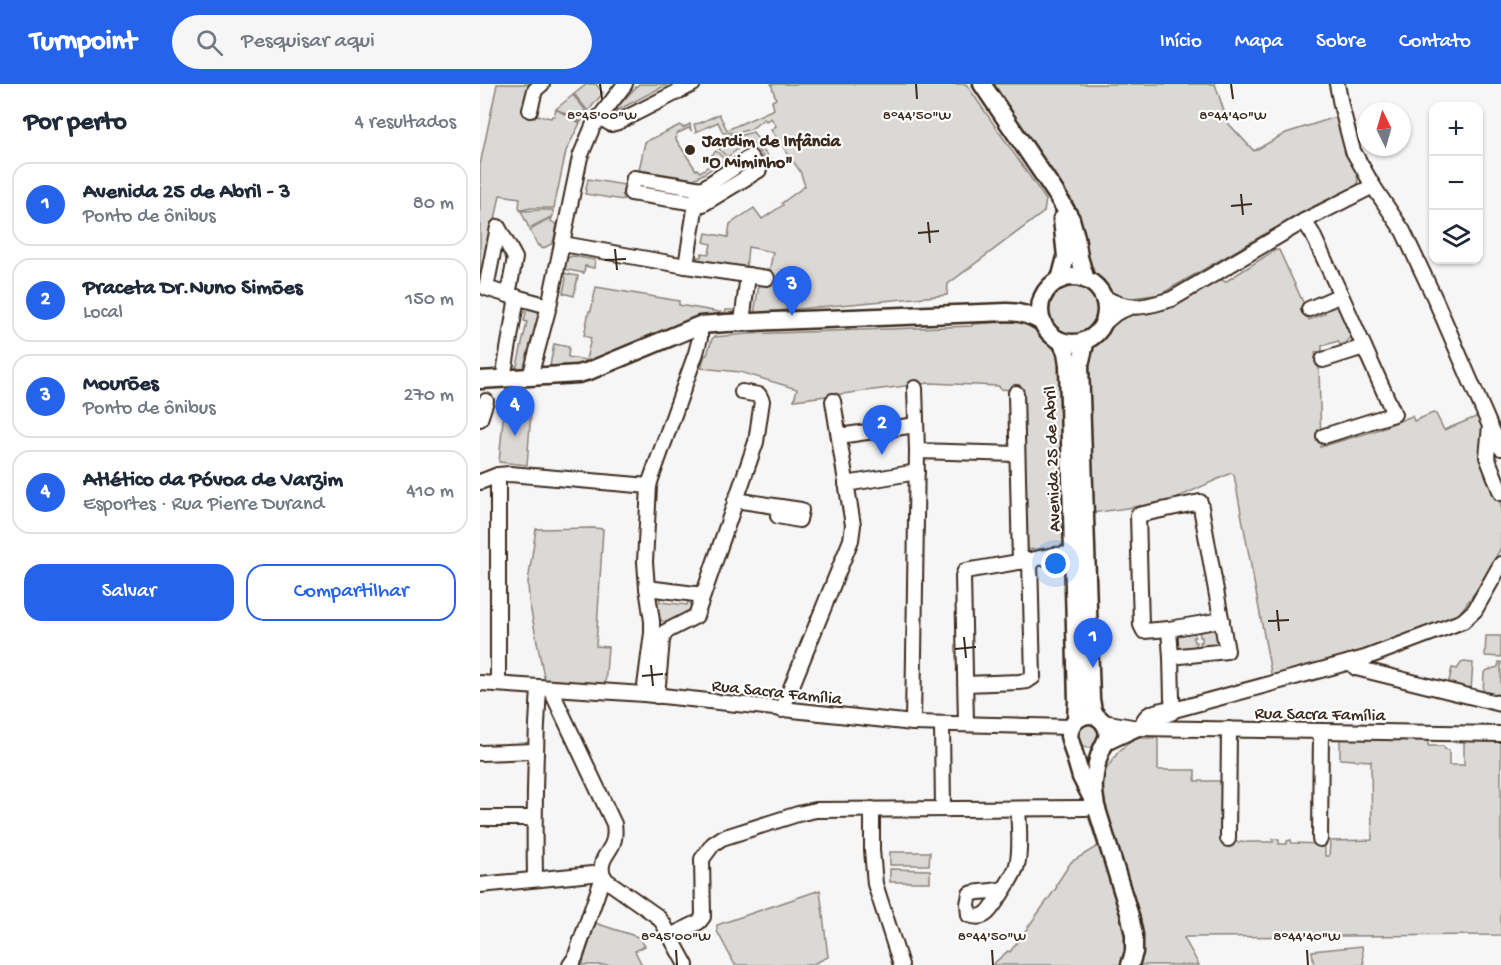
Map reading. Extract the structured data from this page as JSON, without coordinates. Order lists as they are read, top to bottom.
{
  "streets": {
    "main road": ["Avenida 25 de Abril"],
    "street": ["Rua Sacra Família"]
  },
  "crossings": [
    ["Avenida 25 de Abril", "Rua Sacra Família"]
  ],
  "places": ["Jardim de Infância \"O Miminho\""],
  "north": "top",
  "page": {
    "header": "Turnpoint",
    "search": "Pesquisar aqui",
    "nav": [
      "Início",
      "Mapa",
      "Sobre",
      "Contato"
    ],
    "heading": ["Por perto", "4 resultados"],
    "map_buttons": ["+", "−"],
    "list": [
      {
        "mark": "1",
        "name": "Avenida 25 de Abril - 3",
        "note": "Ponto de ônibus",
        "value": "80 m"
      },
      {
        "mark": "2",
        "name": "Praceta Dr.Nuno Simões",
        "note": "Local",
        "value": "150 m"
      },
      {
        "mark": "3",
        "name": "Mourões",
        "note": "Ponto de ônibus",
        "value": "270 m"
      },
      {
        "mark": "4",
        "name": "Atlético da Póvoa de Varzim",
        "note": "Esportes · Rua Pierre Durand",
        "value": "410 m"
      }
    ],
    "pins": [
      "3",
      "4",
      "2",
      "1"
    ],
    "buttons": ["Salvar", "Compartilhar"]
  },
  "coordinates": ["8°45'00\"W", "8°44'50\"W", "8°44'40\"W"]
}
